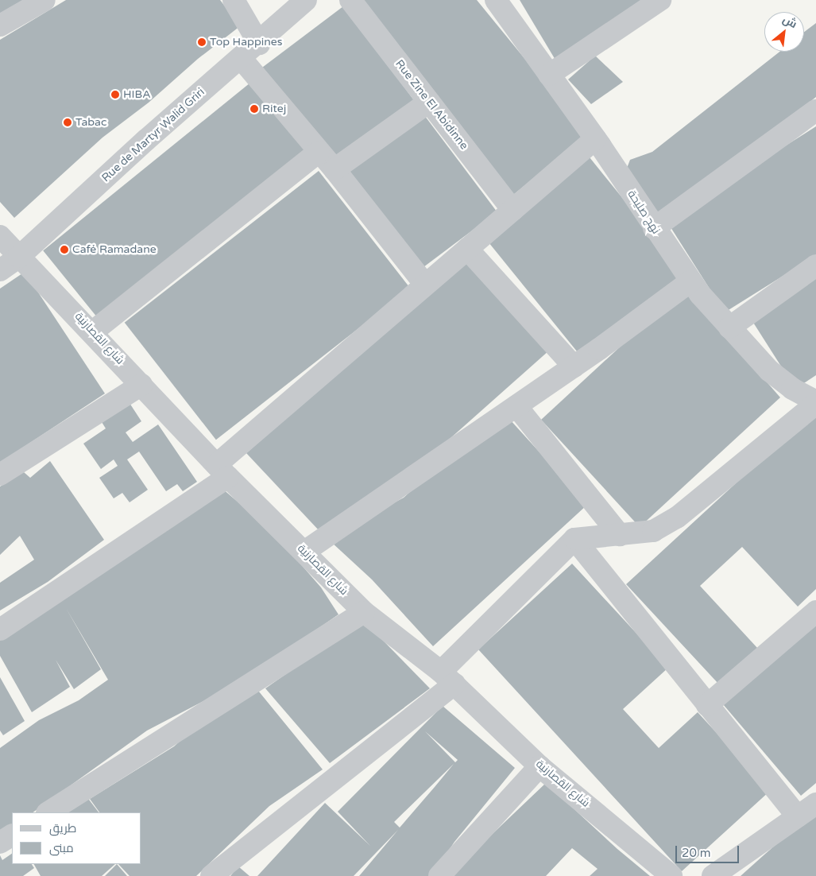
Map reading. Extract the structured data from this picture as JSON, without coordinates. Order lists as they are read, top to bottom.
{
  "streets": {
    "street": [
      "Rue Zine El Abidinne",
      "Rue de Martyr Walid Griri",
      "نهج صليحة",
      "شارع القصارنية"
    ]
  },
  "crossings": [
    ["Rue de Martyr Walid Griri", "شارع القصارنية"]
  ],
  "places": [
    "Top Happines",
    "HIBA",
    "Ritej",
    "Tabac",
    "Café Ramadane"
  ],
  "legend": ["طريق", "مبنى"],
  "scale_bar": "20 m",
  "north": "top right"
}
